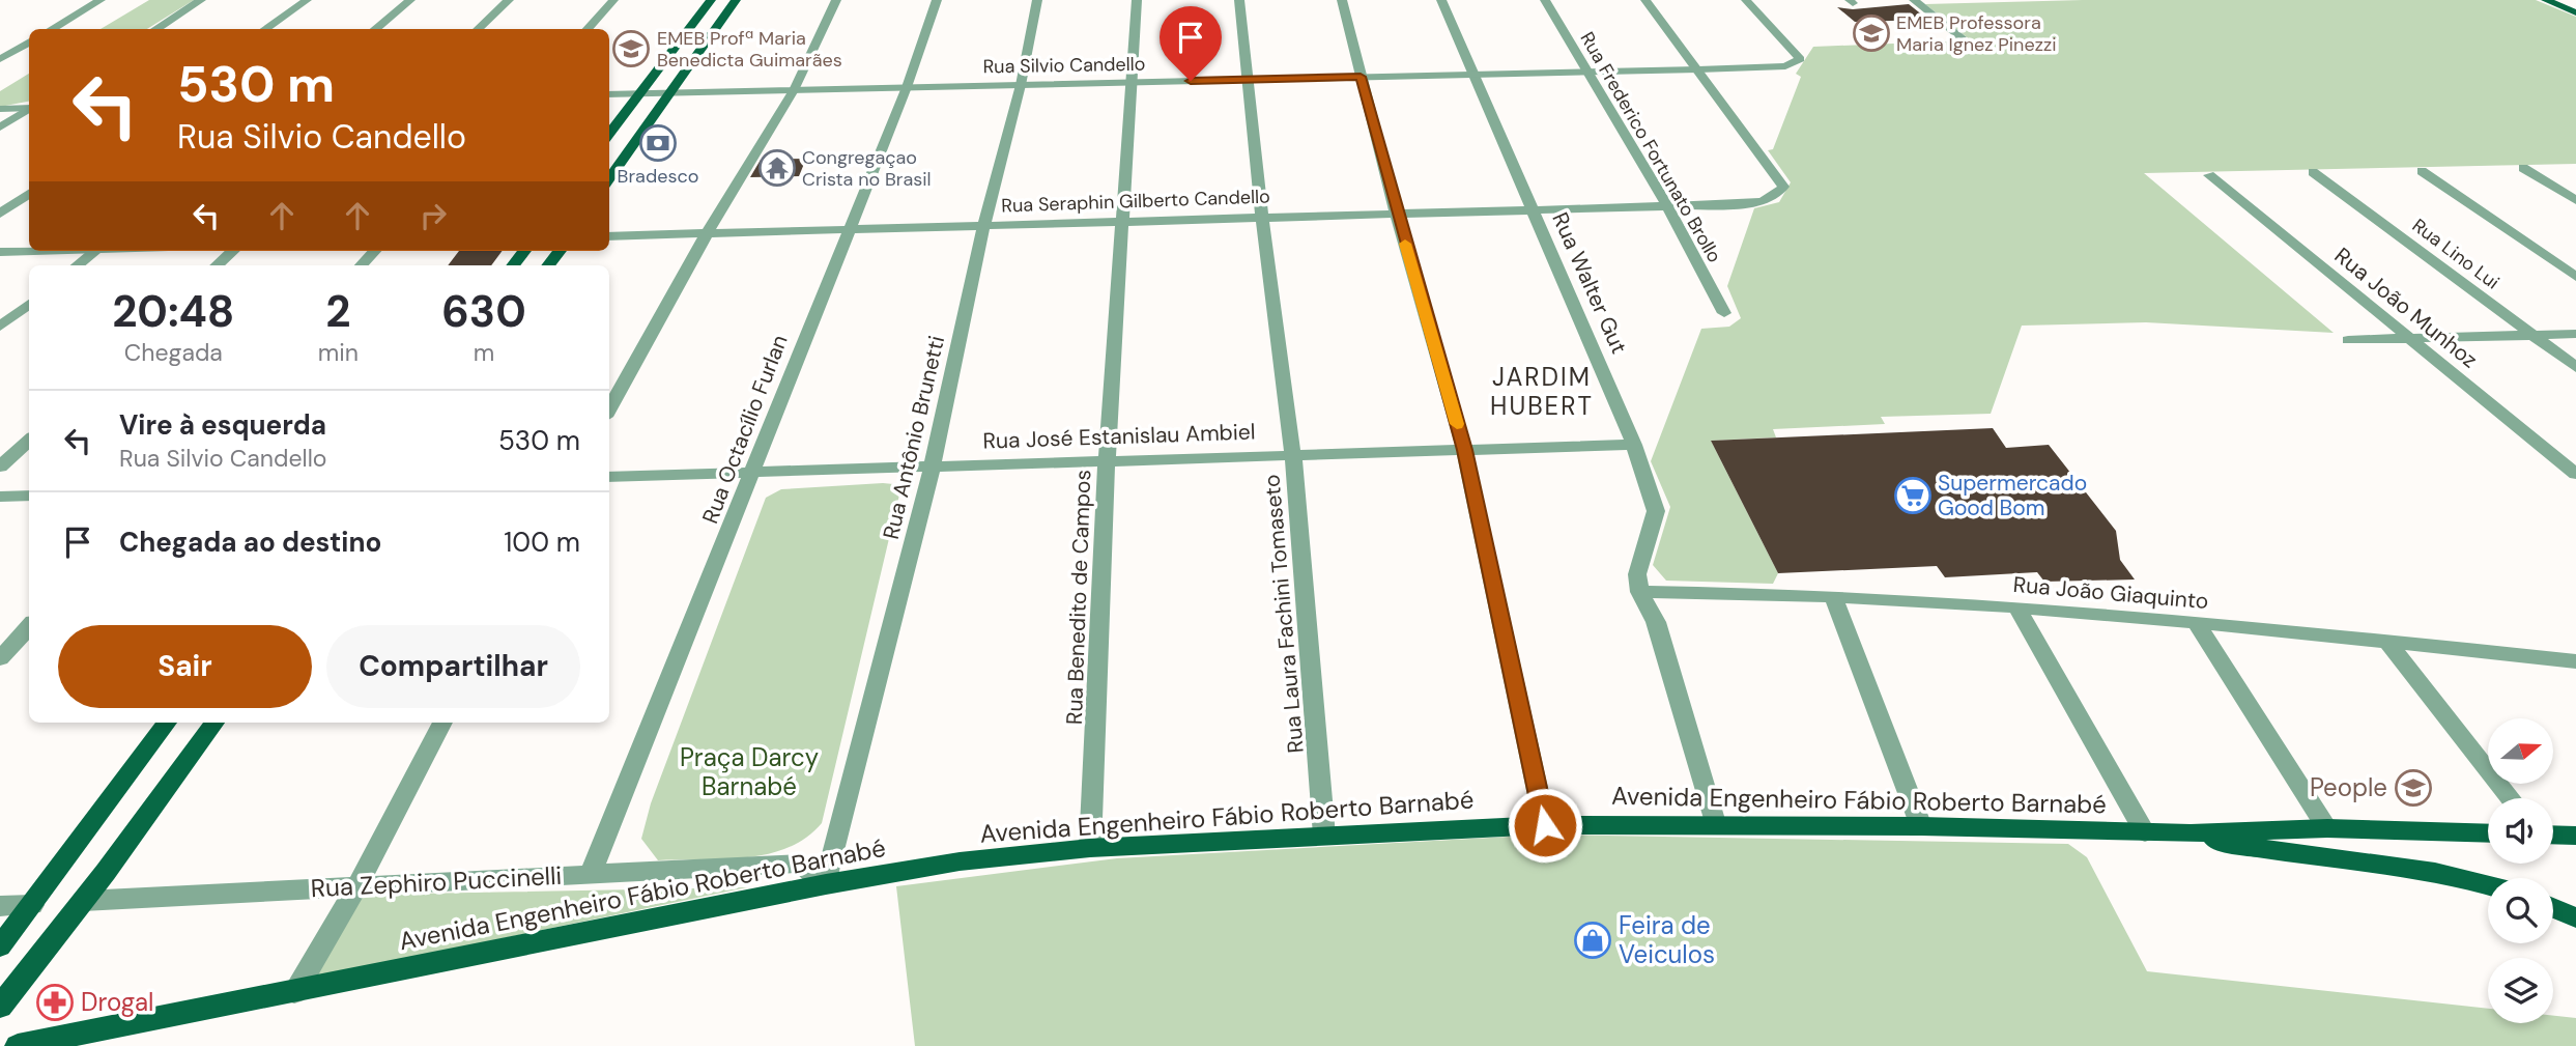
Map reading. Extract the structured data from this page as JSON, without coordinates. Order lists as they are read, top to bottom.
{
  "streets": {
    "main road": ["Avenida Engenheiro Fábio Roberto Barnabé"],
    "street": [
      "Rua Silvio Candello",
      "Rua Frederico Fortunato Brollo",
      "Rua Seraphin Gilberto Candello",
      "Rua Lino Lui",
      "Rua Walter Gut",
      "Rua João Munhoz",
      "Rua Octacílio Furlan",
      "Rua José Estanislau Ambiel",
      "Rua Antônio Brunetti",
      "Rua João Giaquinto",
      "Rua Benedito de Campos",
      "Rua Laura Fachini Tomaseto",
      "Rua Zephiro Puccinelli"
    ]
  },
  "crossings": [
    ["Rua Silvio Candello", "Rua Frederico Fortunato Brollo"],
    ["Rua Silvio Candello", "Rua Seraphin Gilberto Candello"],
    ["Rua Silvio Candello", "Rua Walter Gut"],
    ["Rua Silvio Candello", "Rua Octacílio Furlan"],
    ["Rua Silvio Candello", "Rua Antônio Brunetti"],
    ["Rua Silvio Candello", "Rua Benedito de Campos"],
    ["Rua Silvio Candello", "Rua Laura Fachini Tomaseto"],
    ["Rua Frederico Fortunato Brollo", "Rua Seraphin Gilberto Candello"],
    ["Rua Seraphin Gilberto Candello", "Rua Walter Gut"],
    ["Rua Seraphin Gilberto Candello", "Rua Octacílio Furlan"],
    ["Rua Seraphin Gilberto Candello", "Rua Antônio Brunetti"],
    ["Rua Seraphin Gilberto Candello", "Rua Benedito de Campos"],
    ["Rua Seraphin Gilberto Candello", "Rua Laura Fachini Tomaseto"],
    ["Rua Walter Gut", "Rua José Estanislau Ambiel"],
    ["Rua Walter Gut", "Rua João Giaquinto"],
    ["Rua Octacílio Furlan", "Rua José Estanislau Ambiel"],
    ["Rua Octacílio Furlan", "Rua Zephiro Puccinelli"],
    ["Rua José Estanislau Ambiel", "Rua Antônio Brunetti"],
    ["Rua José Estanislau Ambiel", "Rua Benedito de Campos"],
    ["Rua José Estanislau Ambiel", "Rua Laura Fachini Tomaseto"],
    ["Rua Antônio Brunetti", "Avenida Engenheiro Fábio Roberto Barnabé"],
    ["Rua Antônio Brunetti", "Rua Zephiro Puccinelli"],
    ["Rua Benedito de Campos", "Avenida Engenheiro Fábio Roberto Barnabé"],
    ["Rua Laura Fachini Tomaseto", "Avenida Engenheiro Fábio Roberto Barnabé"],
    ["Avenida Engenheiro Fábio Roberto Barnabé", "Rua Zephiro Puccinelli"]
  ],
  "districts": ["JARDIM HUBERT"],
  "parks": ["Praça Darcy Barnabé"],
  "places": {
    "school or university": ["EMEB Professora Maria Ignez Pinezzi", "EMEB Profª Maria Benedicta Guimarães", "People"],
    "bank": ["Bradesco"],
    "temple": ["Congregaçao Crista no Brasil"],
    "supermarket": ["Supermercado Good Bom"],
    "shop": ["Feira de Veiculos"],
    "pharmacy": ["Drogal"]
  },
  "north": "right",
  "page": {
    "turn": ["530 m", "Rua Silvio Candello"],
    "eta": [
      "20:48",
      "Chegada",
      "2",
      "min",
      "630",
      "m"
    ],
    "list": [
      {
        "name": "Vire à esquerda",
        "note": "Rua Silvio Candello",
        "value": "530 m"
      },
      {
        "name": "Chegada ao destino",
        "value": "100 m"
      }
    ],
    "buttons": ["Sair", "Compartilhar"]
  }
}
